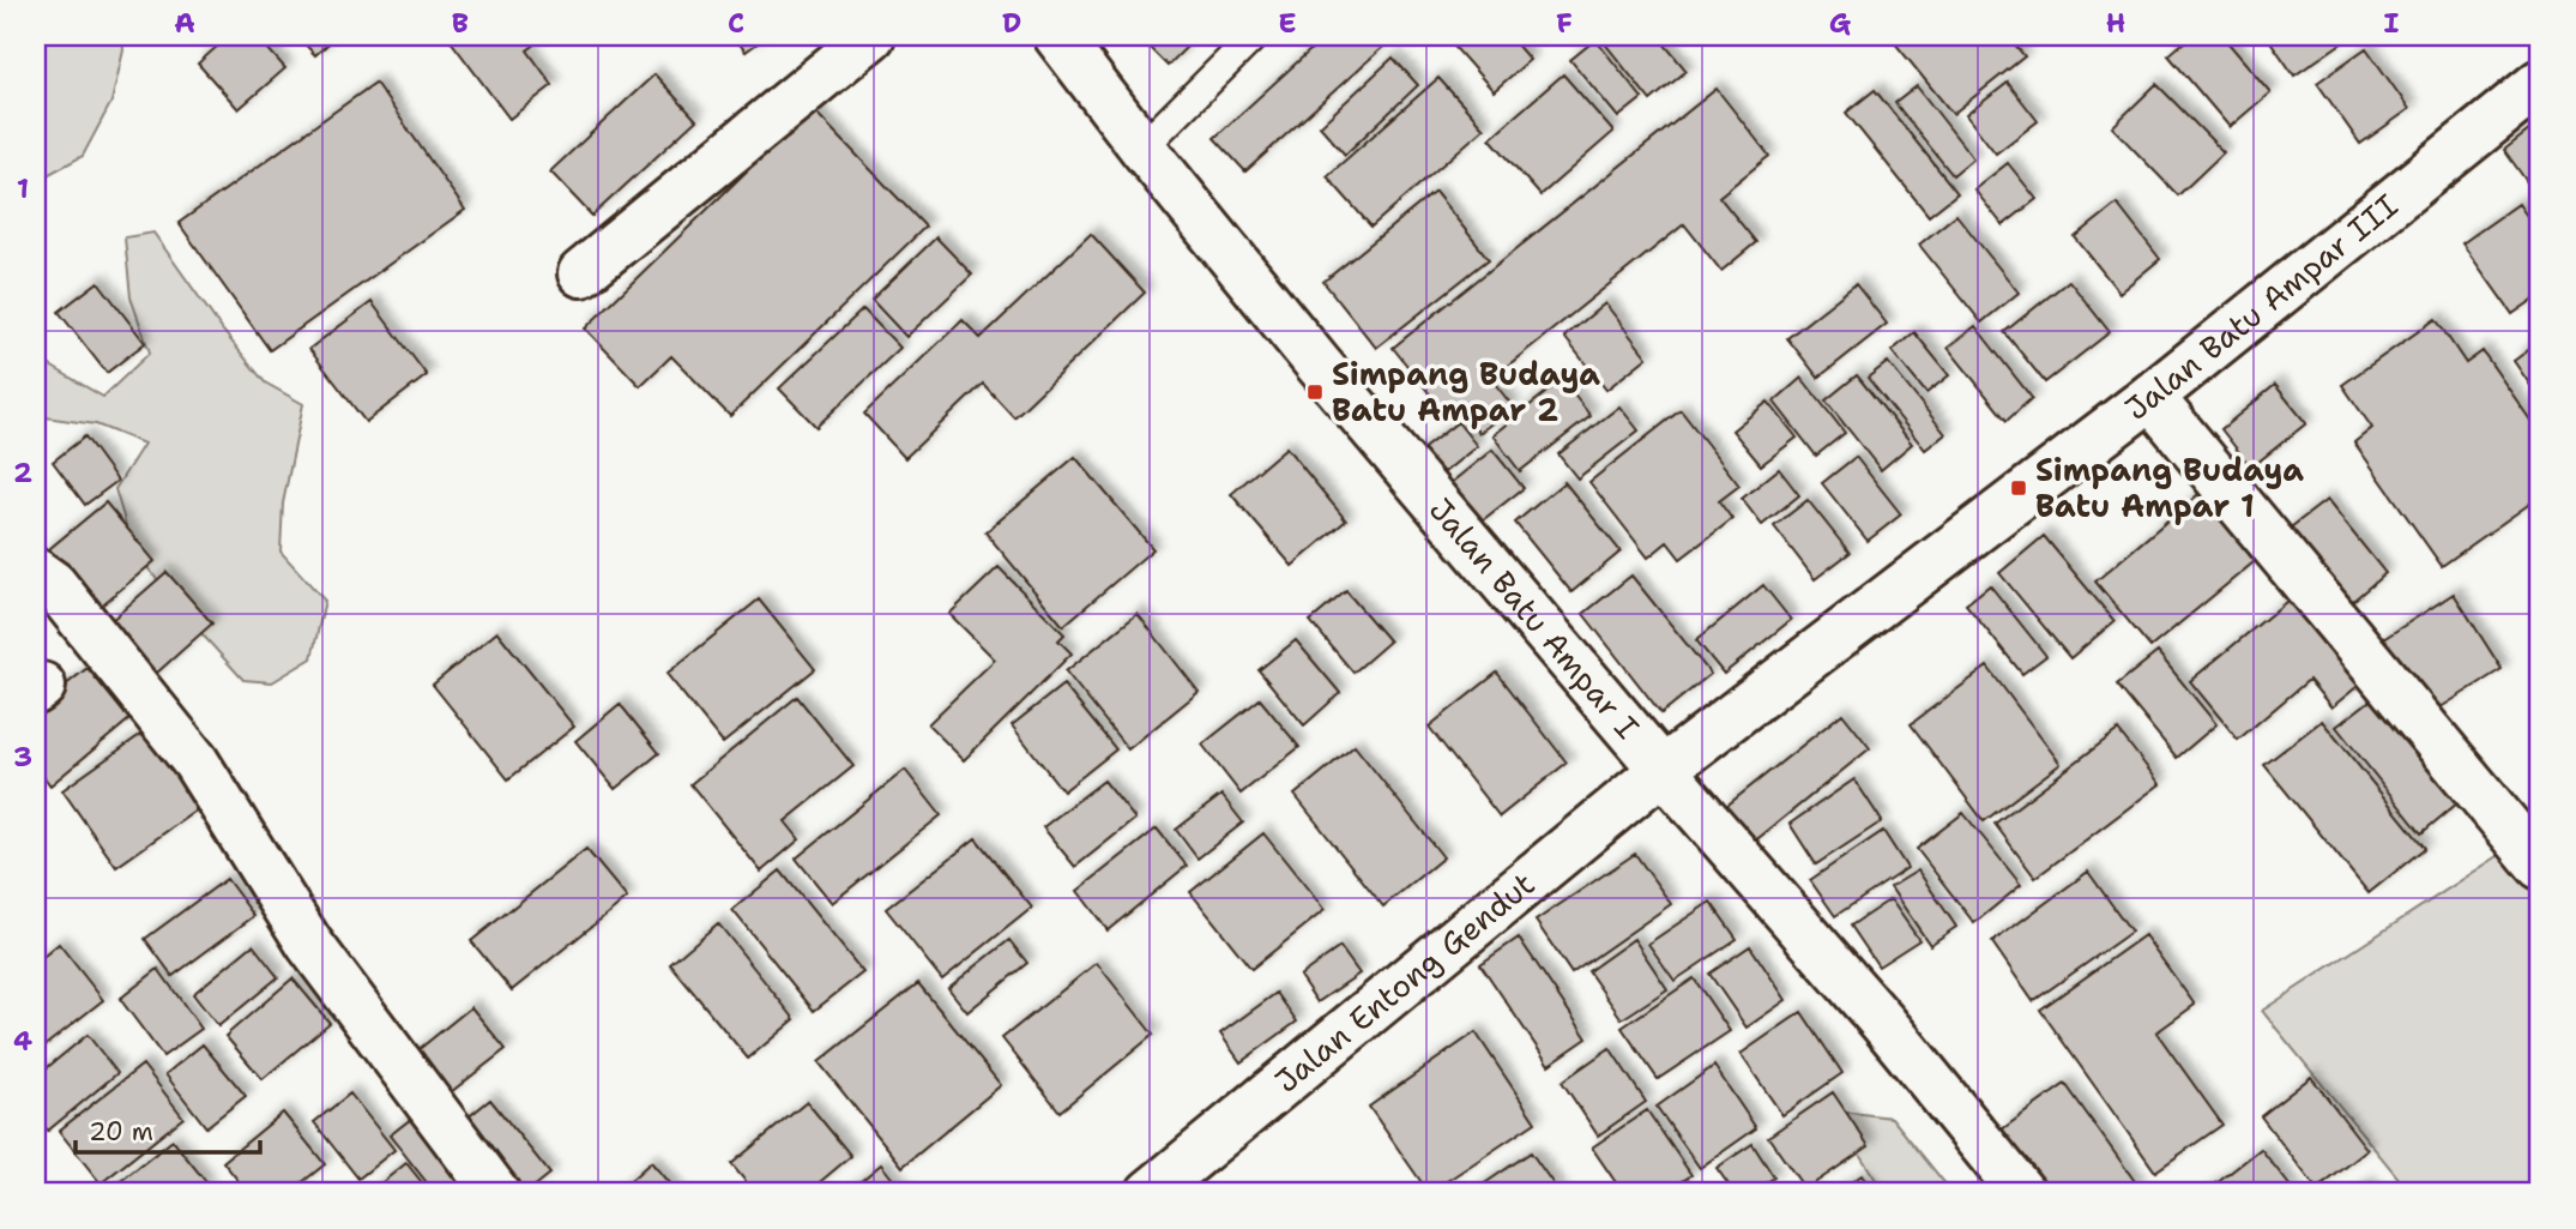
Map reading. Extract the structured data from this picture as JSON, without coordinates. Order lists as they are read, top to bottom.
{
  "streets": {
    "street": ["Jalan Batu Ampar III", "Jalan Batu Ampar I", "Jalan Entong Gendut"]
  },
  "crossings": [
    ["Jalan Batu Ampar III", "Jalan Batu Ampar I"],
    ["Jalan Batu Ampar III", "Jalan Entong Gendut"],
    ["Jalan Batu Ampar I", "Jalan Entong Gendut"]
  ],
  "places": {
    "transit": ["Simpang Budaya Batu Ampar 2", "Simpang Budaya Batu Ampar 1"]
  },
  "scale_bar": "20 m",
  "grid": {
    "columns": [
      "A",
      "B",
      "C",
      "D",
      "E",
      "F",
      "G",
      "H",
      "I"
    ],
    "rows": [
      "1",
      "2",
      "3",
      "4"
    ]
  }
}
